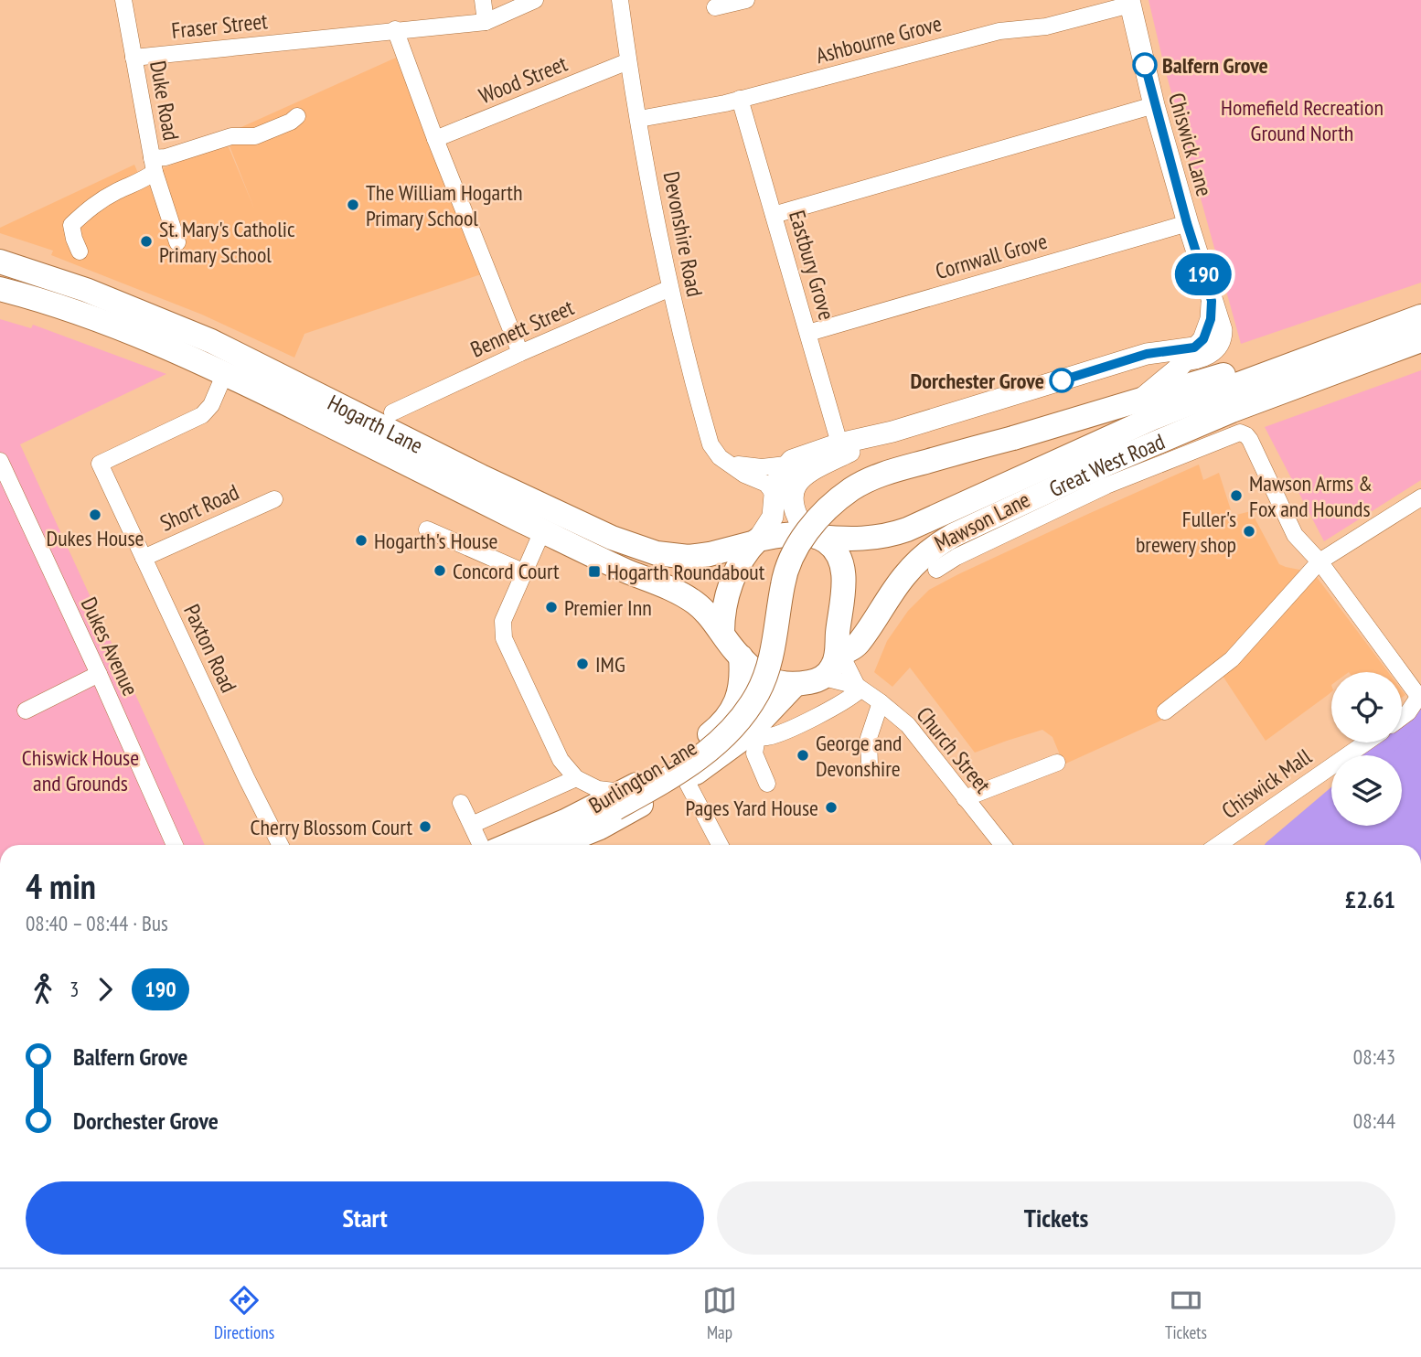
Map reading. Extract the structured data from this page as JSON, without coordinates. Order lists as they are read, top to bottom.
{
  "streets": {
    "highway": ["Hogarth Lane", "Great West Road", "Burlington Lane"],
    "main road": ["Chiswick Lane"],
    "street": [
      "Fraser Street",
      "Ashbourne Grove",
      "Wood Street",
      "Duke Road",
      "Devonshire Road",
      "Cornwall Grove",
      "Eastbury Grove",
      "Bennett Street",
      "Short Road",
      "Mawson Lane",
      "Dukes Avenue",
      "Paxton Road",
      "Church Street",
      "Chiswick Mall"
    ]
  },
  "crossings": [
    ["Fraser Street", "Duke Road"],
    ["Ashbourne Grove", "Chiswick Lane"],
    ["Ashbourne Grove", "Devonshire Road"],
    ["Ashbourne Grove", "Eastbury Grove"],
    ["Wood Street", "Devonshire Road"],
    ["Chiswick Lane", "Cornwall Grove"],
    ["Devonshire Road", "Bennett Street"],
    ["Cornwall Grove", "Eastbury Grove"],
    ["Hogarth Lane", "Great West Road"],
    ["Hogarth Lane", "Paxton Road"],
    ["Hogarth Lane", "Church Street"],
    ["Hogarth Lane", "Burlington Lane"],
    ["Great West Road", "Mawson Lane"],
    ["Great West Road", "Church Street"],
    ["Great West Road", "Burlington Lane"],
    ["Short Road", "Paxton Road"],
    ["Church Street", "Burlington Lane"]
  ],
  "parks": ["Homefield Recreation Ground North", "Chiswick House and Grounds"],
  "places": {
    "other": [
      "Balfern Grove",
      "The William Hogarth Primary School",
      "St. Mary's Catholic Primary School",
      "Dorchester Grove",
      "Mawson Arms & Fox and Hounds",
      "Dukes House",
      "Fuller's brewery shop",
      "Hogarth's House",
      "Concord Court",
      "Premier Inn",
      "IMG",
      "George and Devonshire",
      "Pages Yard House",
      "Cherry Blossom Court"
    ],
    "transit": ["Hogarth Roundabout"]
  },
  "lines": ["bus line 190"],
  "page": {
    "on_map": "190",
    "heading": ["4 min", "08:40 – 08:44 · Bus", "£2.61"],
    "legs": ["3", "190"],
    "list": [
      {
        "name": "Balfern Grove",
        "value": "08:43"
      },
      {
        "name": "Dorchester Grove",
        "value": "08:44"
      }
    ],
    "buttons": ["Start", "Tickets"],
    "tabs": ["Directions", "Map", "Tickets"]
  }
}
